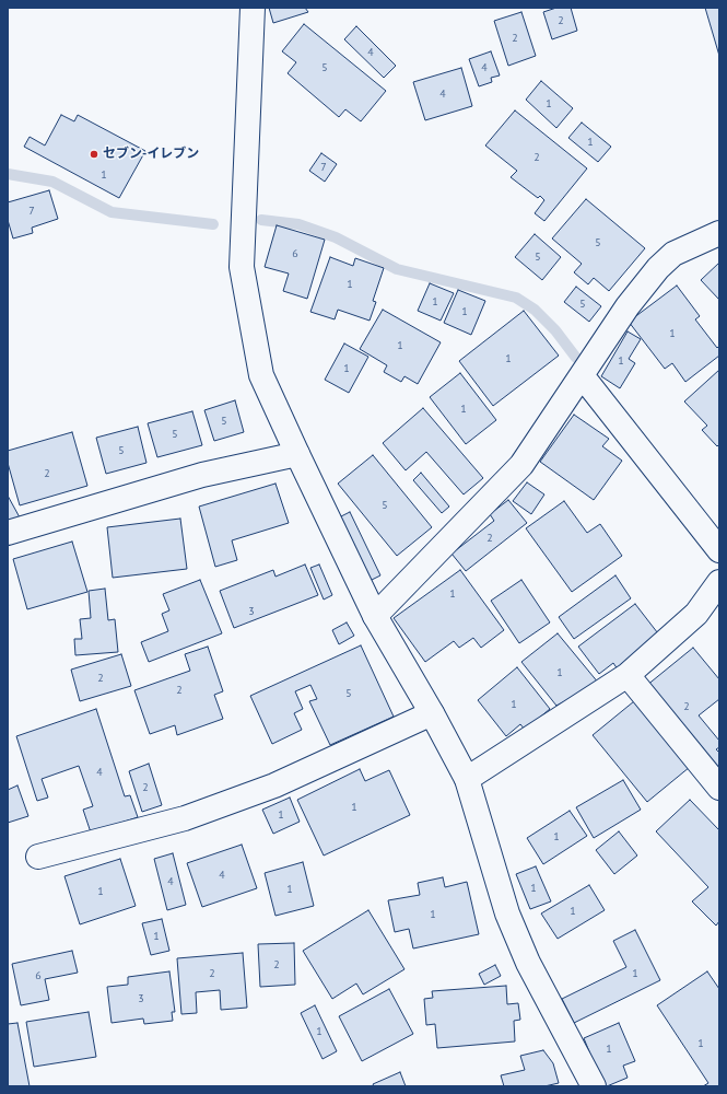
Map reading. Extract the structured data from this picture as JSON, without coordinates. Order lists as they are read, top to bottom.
{
  "places": ["セブン-イレブン"],
  "house_numbers": [
    "2",
    "2",
    "4",
    "5",
    "4",
    "4",
    "1",
    "1",
    "2",
    "7",
    "1",
    "7",
    "5",
    "6",
    "5",
    "1",
    "1",
    "5",
    "1",
    "1",
    "1",
    "1",
    "1",
    "1",
    "1",
    "5",
    "5",
    "5",
    "2",
    "5",
    "2",
    "1",
    "3",
    "1",
    "2",
    "2",
    "5",
    "1",
    "2",
    "4",
    "2",
    "1",
    "1",
    "1",
    "4",
    "4",
    "1",
    "1",
    "1",
    "1",
    "1",
    "1",
    "2",
    "2",
    "1",
    "6",
    "3",
    "1",
    "1",
    "1"
  ]
}
